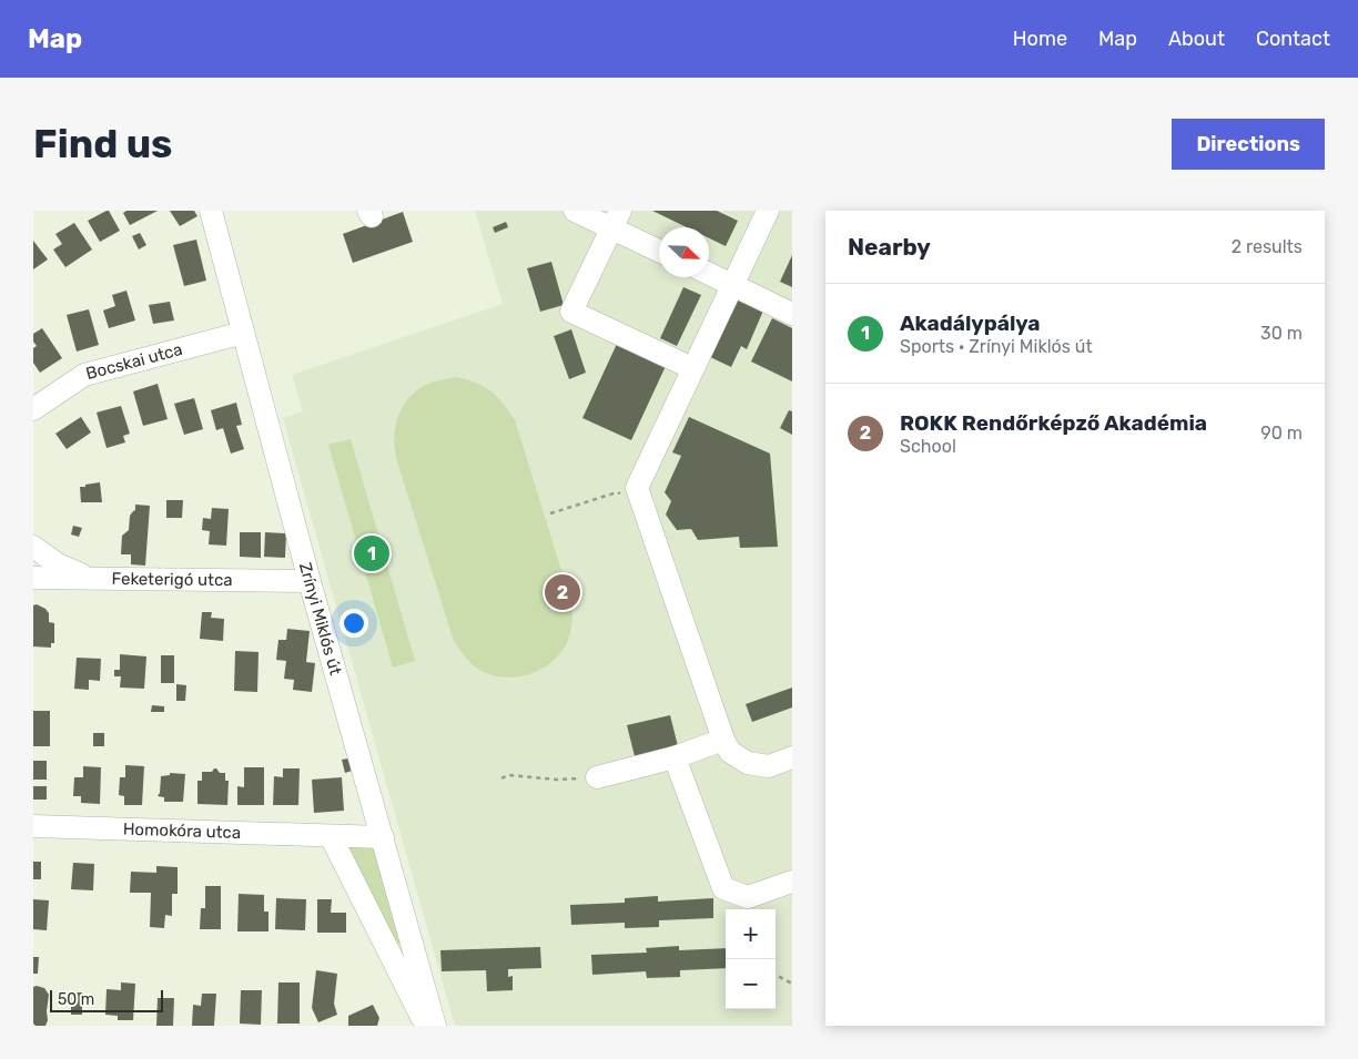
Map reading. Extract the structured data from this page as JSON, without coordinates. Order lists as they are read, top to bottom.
{
  "streets": {
    "street": [
      "Bocskai utca",
      "Feketerigó utca",
      "Zrínyi Miklós út",
      "Homokóra utca"
    ]
  },
  "crossings": [
    ["Bocskai utca", "Zrínyi Miklós út"],
    ["Feketerigó utca", "Zrínyi Miklós út"],
    ["Zrínyi Miklós út", "Homokóra utca"]
  ],
  "scale_bar": "50 m",
  "north": "bottom right",
  "page": {
    "header": "Map",
    "nav": [
      "Home",
      "Map",
      "About",
      "Contact"
    ],
    "buttons": "Directions",
    "title": "Find us",
    "heading": ["Nearby", "2 results"],
    "list": [
      {
        "mark": "1",
        "name": "Akadálypálya",
        "note": "Sports · Zrínyi Miklós út",
        "value": "30 m"
      },
      {
        "mark": "2",
        "name": "ROKK Rendőrképző Akadémia",
        "note": "School",
        "value": "90 m"
      }
    ],
    "pins": ["1", "2"],
    "map_buttons": ["+", "−"],
    "scale": "50 m"
  }
}
